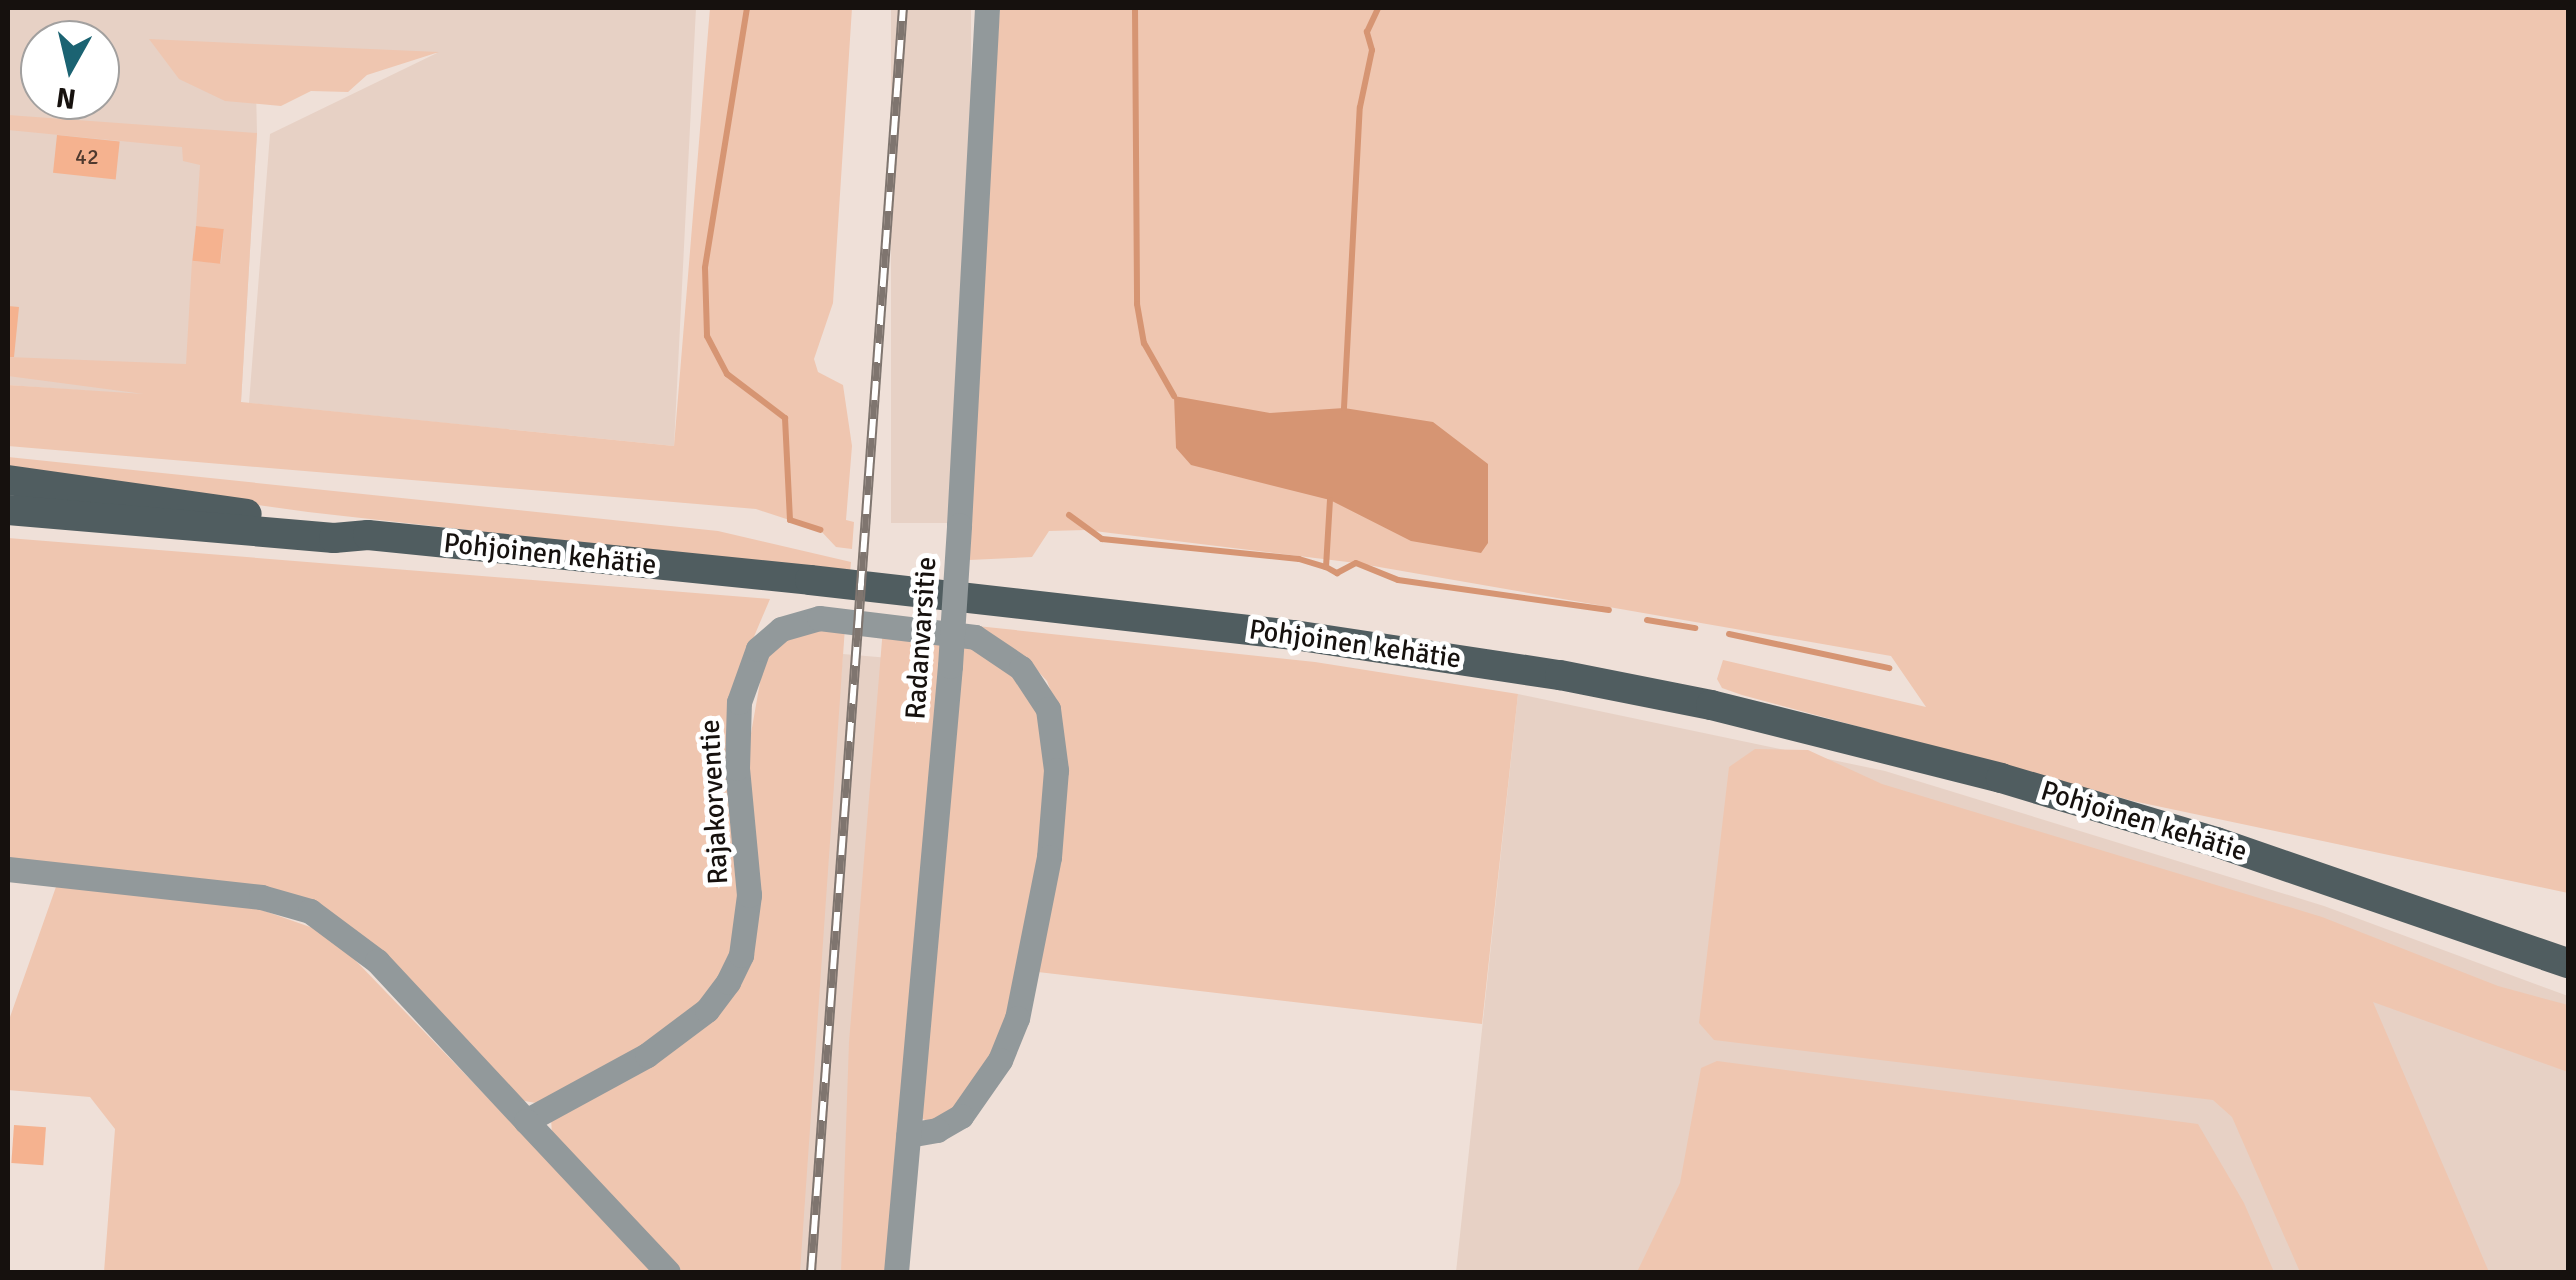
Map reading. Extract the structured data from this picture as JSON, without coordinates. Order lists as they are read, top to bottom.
{
  "streets": {
    "main road": ["Pohjoinen kehätie"],
    "street": ["Radanvarsitie", "Rajakorventie"]
  },
  "crossings": [
    ["Radanvarsitie", "Rajakorventie"]
  ],
  "house_numbers": ["42"],
  "north": "bottom"
}
